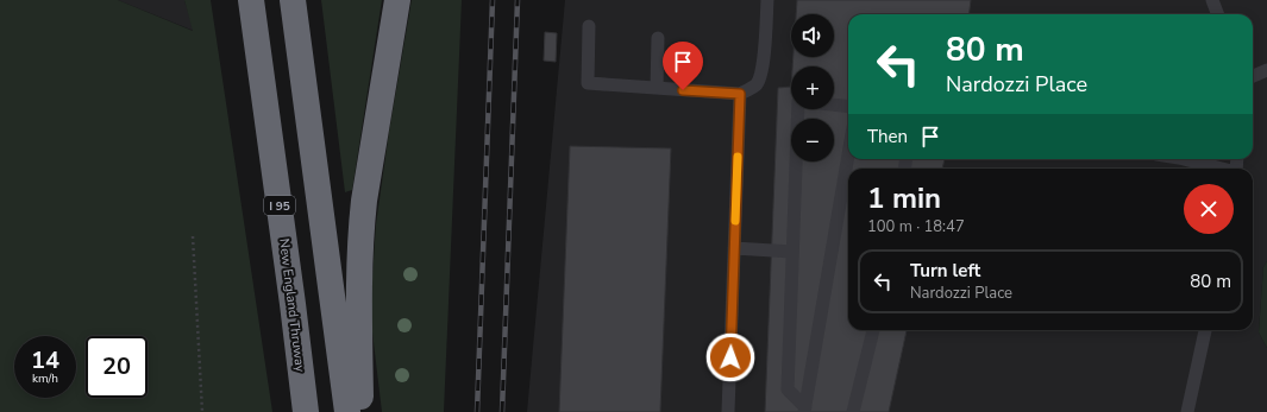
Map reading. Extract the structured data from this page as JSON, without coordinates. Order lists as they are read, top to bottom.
{
  "streets": {
    "highway": ["I 95", "New England Thruway"]
  },
  "page": {
    "map_buttons": ["+", "−"],
    "turn": ["80 m", "Nardozzi Place"],
    "then": "Then",
    "heading": ["1 min", "100 m · 18:47"],
    "list": [
      {
        "name": "Turn left",
        "note": "Nardozzi Place",
        "value": "80 m"
      }
    ],
    "speed": "14 km/h",
    "limit": "20"
  }
}
